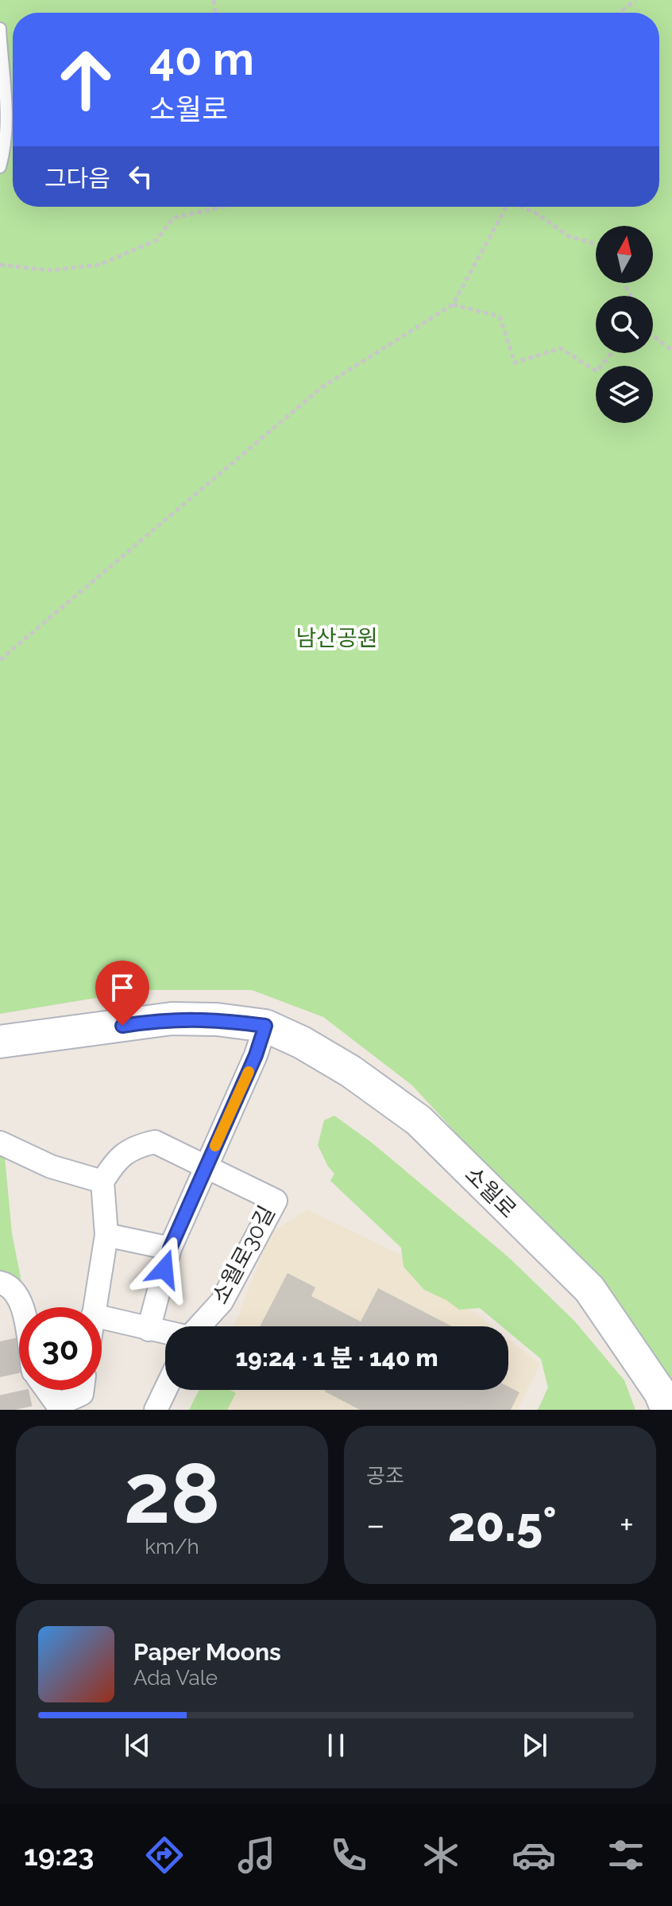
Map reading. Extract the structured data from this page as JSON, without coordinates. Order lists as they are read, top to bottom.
{
  "streets": {
    "main road": ["소월로"],
    "street": ["소월로30길"]
  },
  "parks": ["남산공원"],
  "north": "top",
  "page": {
    "turn": ["40 m", "소월로"],
    "then": "그다음",
    "limit": "30",
    "trip": "19:24 · 1 분 · 140 m",
    "tile": [
      ["28", "km/h"],
      "공조"
    ],
    "heat": ["−", "20.5°", "+"],
    "song": ["Paper Moons", "Ada Vale"],
    "tabs": "19:23"
  }
}
